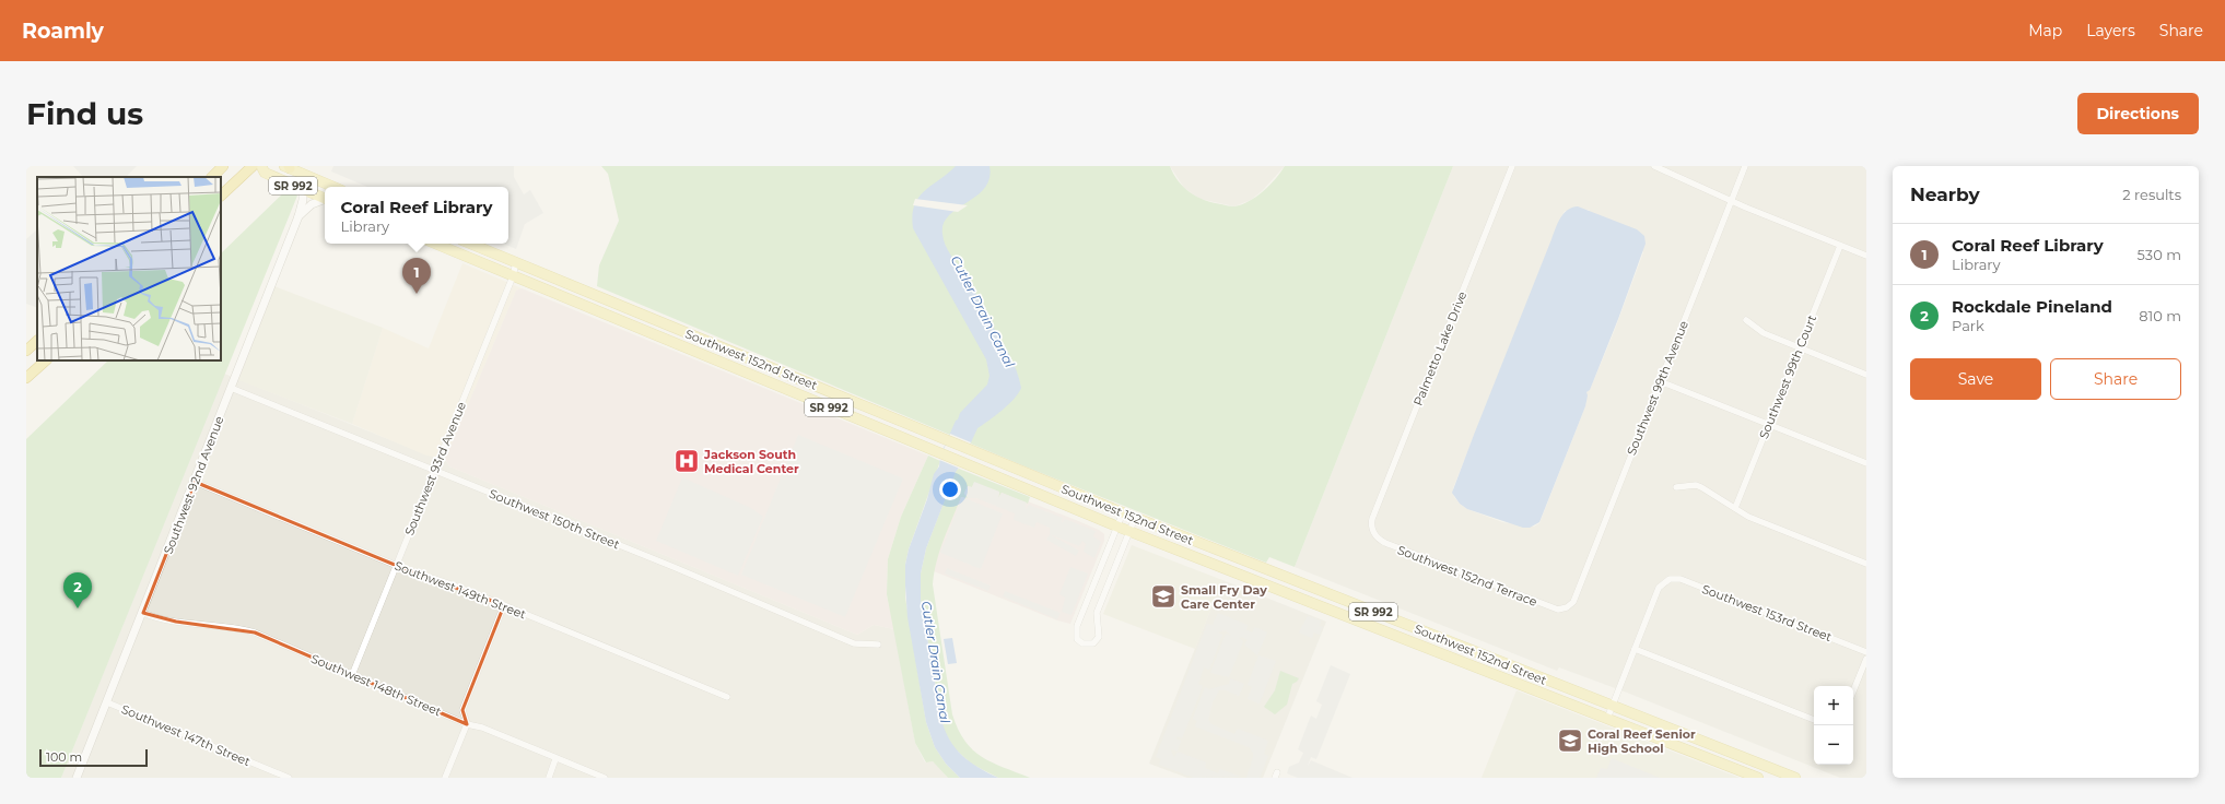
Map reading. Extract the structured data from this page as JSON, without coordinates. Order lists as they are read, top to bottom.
{
  "streets": {
    "main road": ["SR 992", "Southwest 152nd Street"],
    "street": [
      "Palmetto Lake Drive",
      "Southwest 99th Court",
      "Southwest 99th Avenue",
      "Southwest 93rd Avenue",
      "Southwest 92nd Avenue",
      "Southwest 150th Street",
      "Southwest 152nd Terrace",
      "Southwest 149th Street",
      "Southwest 153rd Street",
      "Southwest 148th Street",
      "Southwest 147th Street"
    ]
  },
  "crossings": [
    ["SR 992", "Southwest 92nd Avenue"],
    ["Palmetto Lake Drive", "Southwest 152nd Terrace"],
    ["Southwest 152nd Street", "Southwest 93rd Avenue"],
    ["Southwest 99th Avenue", "Southwest 152nd Terrace"],
    ["Southwest 93rd Avenue", "Southwest 150th Street"],
    ["Southwest 93rd Avenue", "Southwest 149th Street"],
    ["Southwest 93rd Avenue", "Southwest 148th Street"],
    ["Southwest 92nd Avenue", "Southwest 150th Street"],
    ["Southwest 92nd Avenue", "Southwest 149th Street"],
    ["Southwest 92nd Avenue", "Southwest 148th Street"],
    ["Southwest 92nd Avenue", "Southwest 147th Street"]
  ],
  "water": ["Cutler Drain Canal"],
  "places": {
    "hospital": ["Jackson South Medical Center"],
    "school or university": ["Small Fry Day Care Center", "Coral Reef Senior High School"]
  },
  "scale_bar": "100 m",
  "page": {
    "header": "Roamly",
    "nav": ["Map", "Layers", "Share"],
    "buttons": [
      "Directions",
      ["Save", "Share"]
    ],
    "title": "Find us",
    "heading": ["Nearby", "2 results"],
    "popup": ["Coral Reef Library", "Library"],
    "list": [
      {
        "mark": "1",
        "name": "Coral Reef Library",
        "note": "Library",
        "value": "530 m"
      },
      {
        "mark": "2",
        "name": "Rockdale Pineland",
        "note": "Park",
        "value": "810 m"
      }
    ],
    "pins": ["1", "2"],
    "map_buttons": ["+", "−"],
    "scale": "100 m"
  }
}
